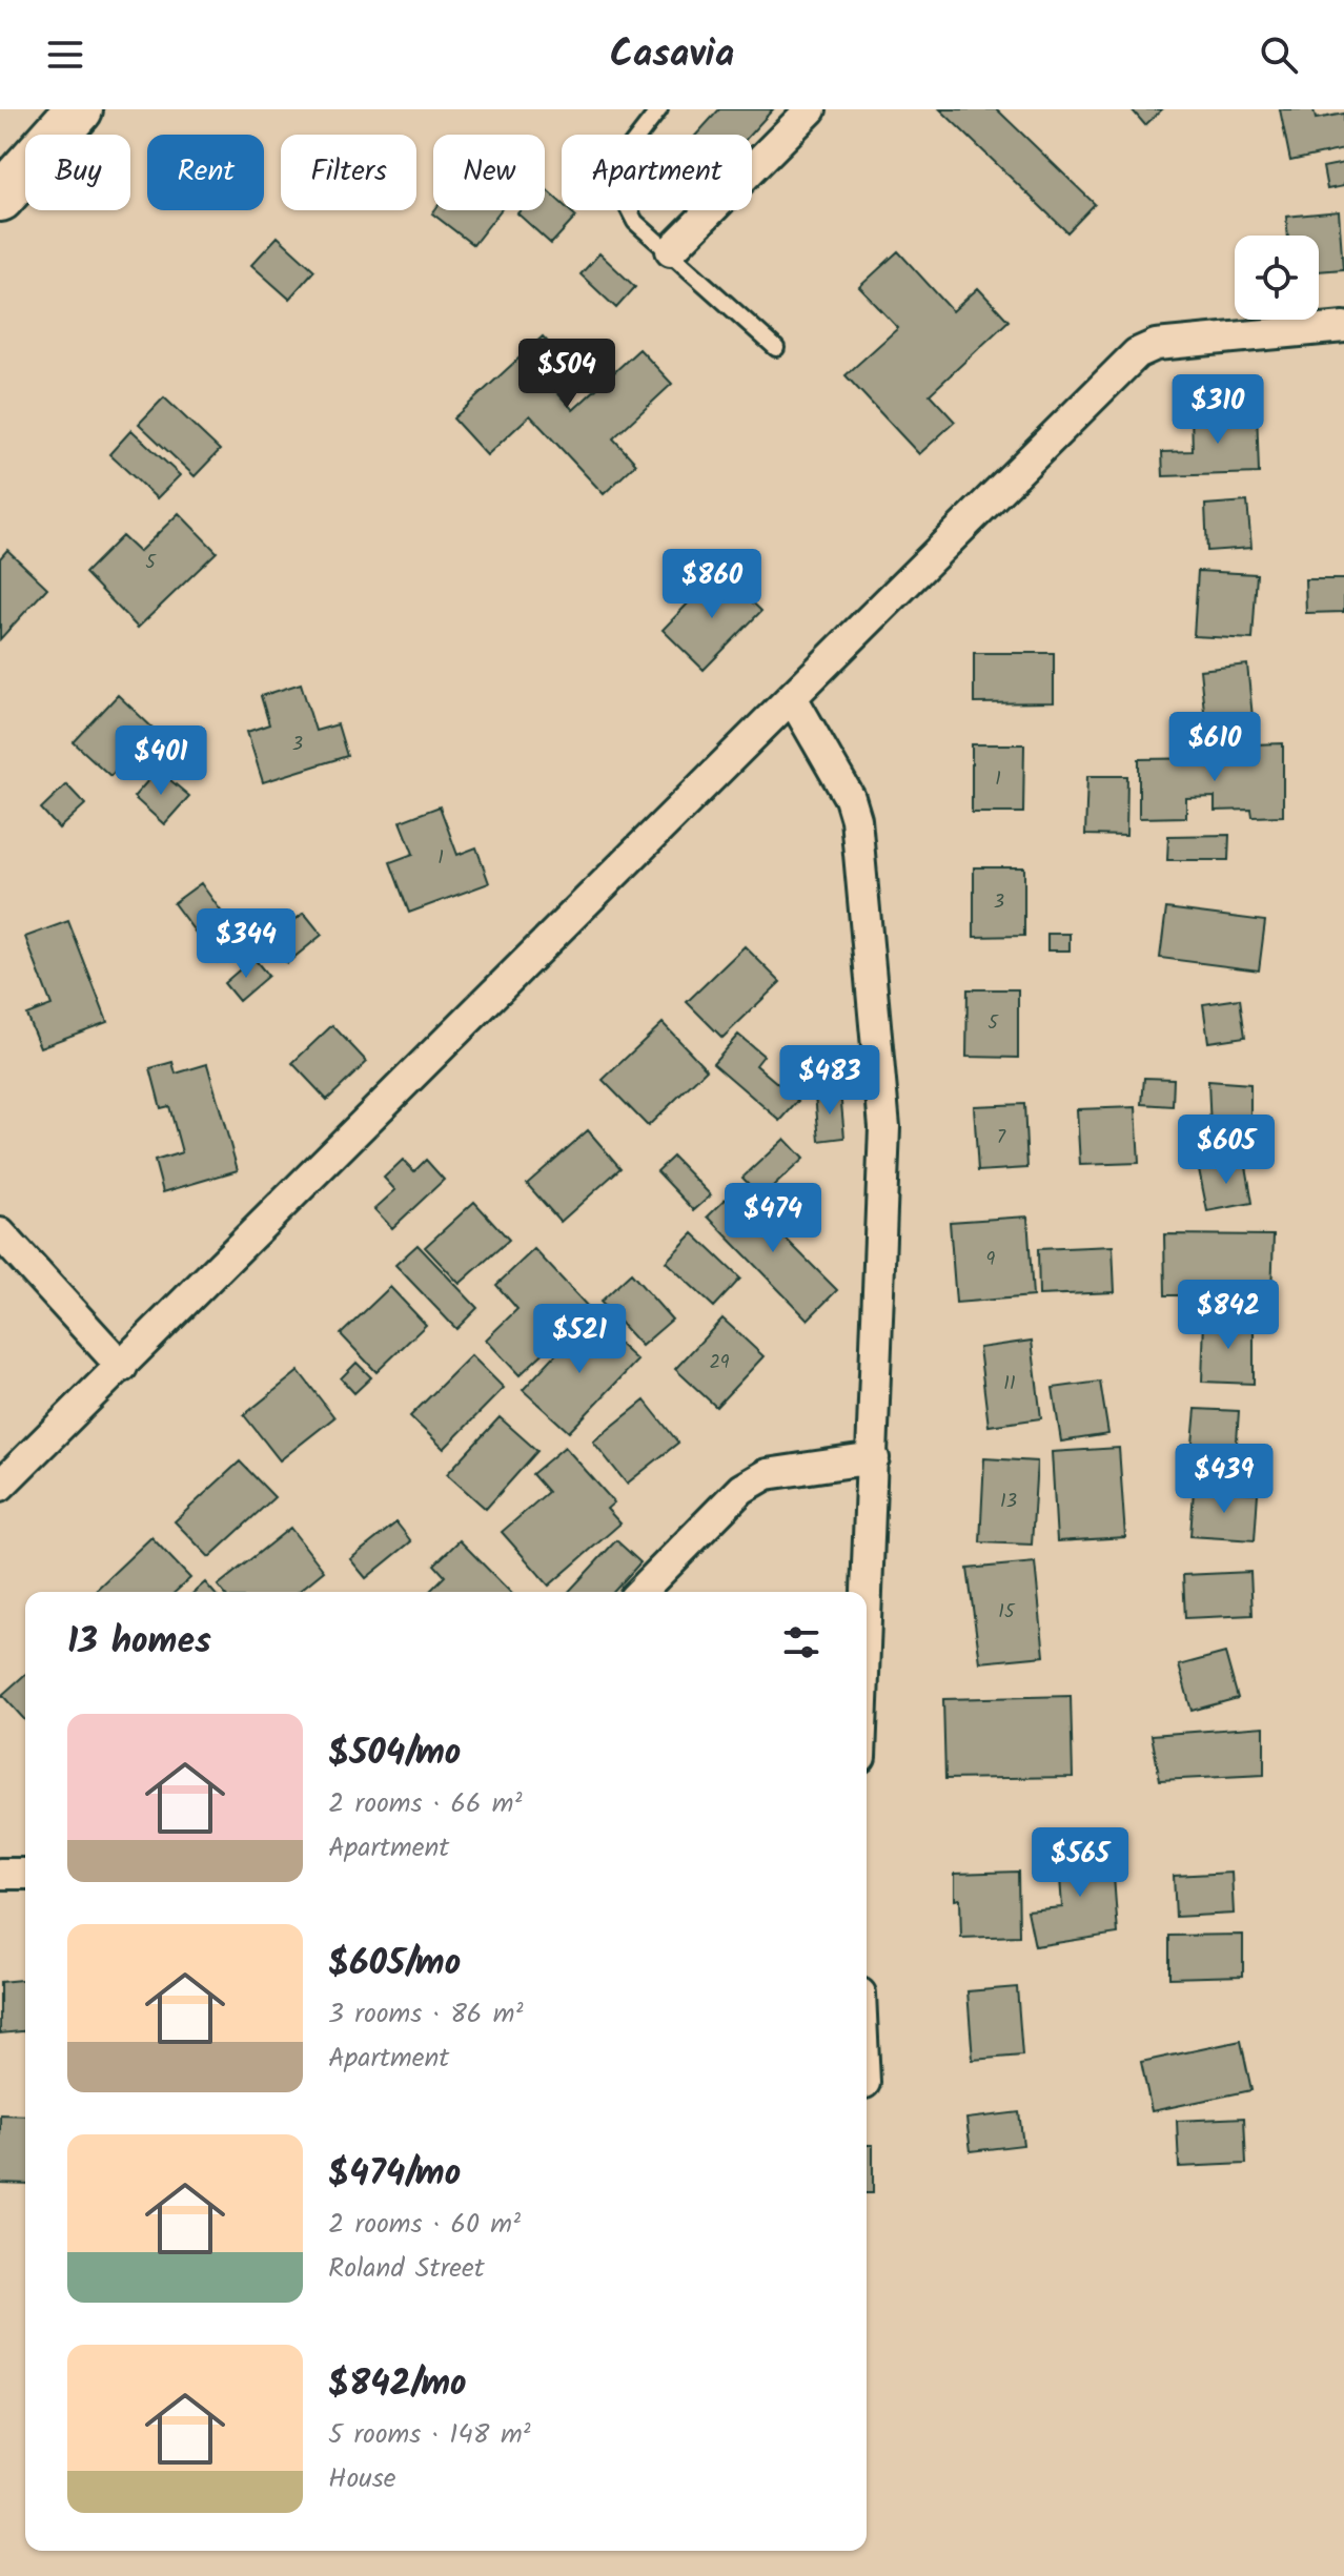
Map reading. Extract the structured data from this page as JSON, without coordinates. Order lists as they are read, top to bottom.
{
  "house_numbers": [
    "5",
    "3",
    "1",
    "1",
    "3",
    "5",
    "7",
    "9",
    "29",
    "11",
    "13",
    "15"
  ],
  "page": {
    "header": "Casavia",
    "chip": [
      "Buy",
      "Rent",
      "Filters",
      "New",
      "Apartment"
    ],
    "price": [
      "$504",
      "$310",
      "$860",
      "$610",
      "$401",
      "$344",
      "$483",
      "$605",
      "$474",
      "$842",
      "$521",
      "$439",
      "$565"
    ],
    "heading": "13 homes",
    "list": [
      {
        "name": "$504/mo",
        "note": "2 rooms · 66 m² · Apartment"
      },
      {
        "name": "$605/mo",
        "note": "3 rooms · 86 m² · Apartment"
      },
      {
        "name": "$474/mo",
        "note": "2 rooms · 60 m² · Roland Street"
      },
      {
        "name": "$842/mo",
        "note": "5 rooms · 148 m² · House"
      }
    ]
  }
}
